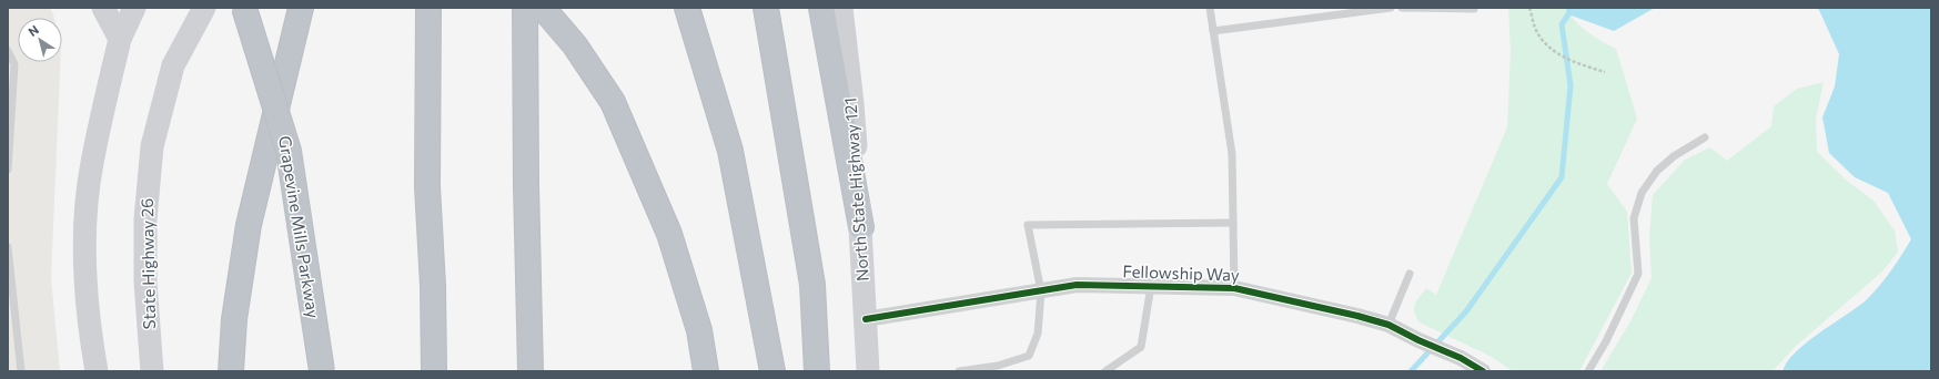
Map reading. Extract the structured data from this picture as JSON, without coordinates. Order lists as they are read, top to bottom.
{
  "streets": {
    "highway": ["Grapevine Mills Parkway"],
    "main road": ["North State Highway 121", "State Highway 26"],
    "street": ["Fellowship Way"]
  },
  "crossings": [
    ["North State Highway 121", "Fellowship Way"]
  ],
  "north": "top left"
}
